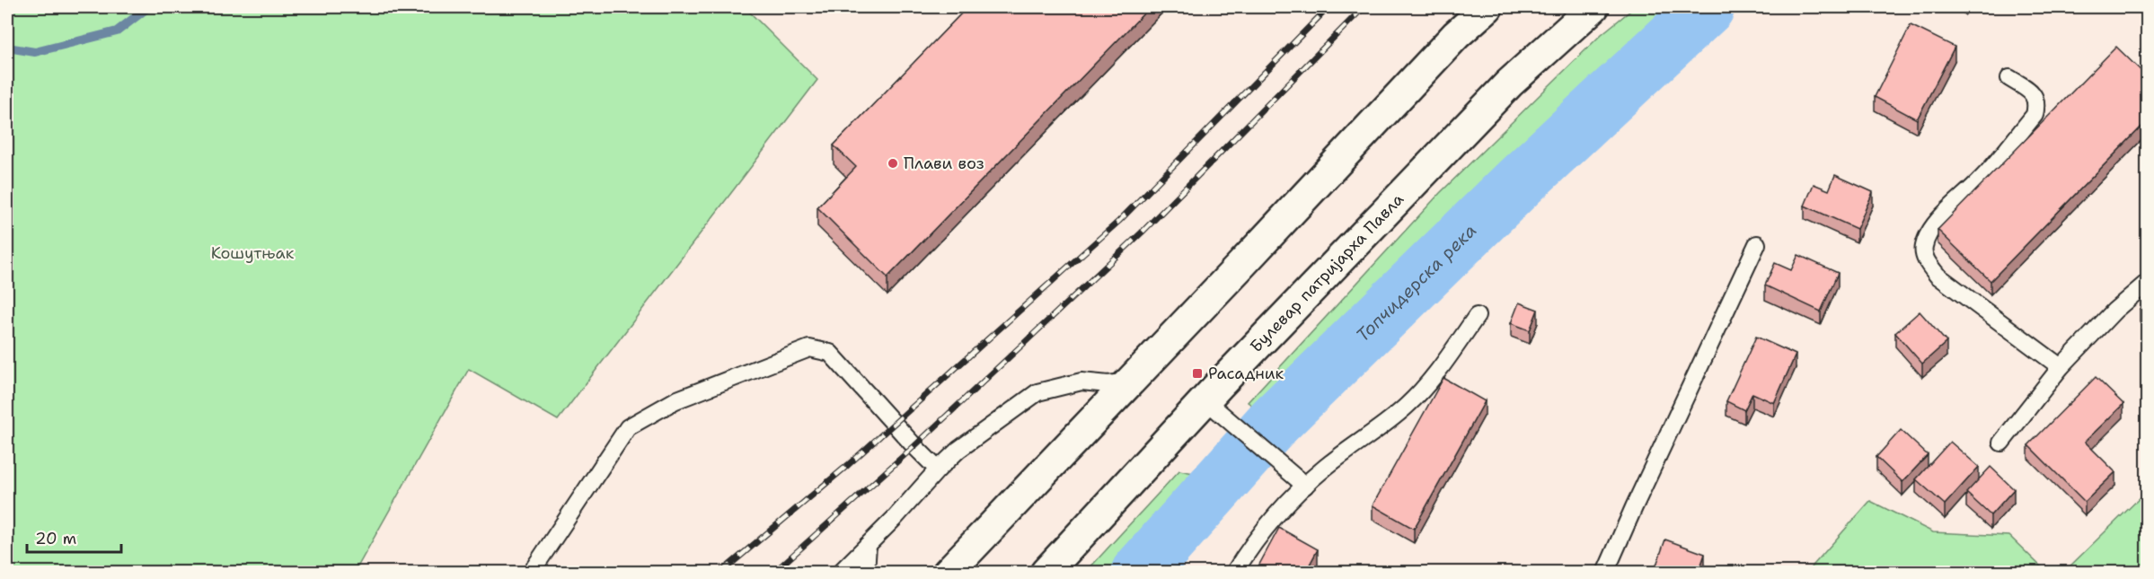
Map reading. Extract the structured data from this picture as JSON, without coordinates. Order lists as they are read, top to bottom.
{
  "streets": {
    "main road": ["Булевар патријарха Павла"]
  },
  "water": ["Топчидерска река"],
  "parks": ["Кошутњак"],
  "places": {
    "other": ["Плави воз"],
    "transit": ["Расадник"]
  },
  "scale_bar": "20 m"
}
